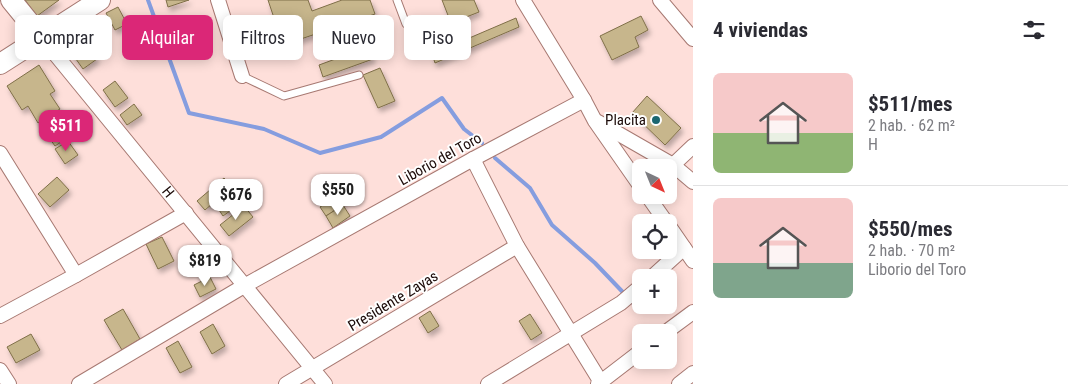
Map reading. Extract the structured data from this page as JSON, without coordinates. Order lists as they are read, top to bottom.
{
  "streets": {
    "main road": ["H"],
    "street": ["Liborio del Toro", "Presidente Zayas"]
  },
  "crossings": [
    ["Liborio del Toro", "H"],
    ["H", "Presidente Zayas"]
  ],
  "places": ["Placita"],
  "north": "bottom right",
  "page": {
    "heading": "4 viviendas",
    "chip": [
      "Comprar",
      "Alquilar",
      "Filtros",
      "Nuevo",
      "Piso"
    ],
    "list": [
      {
        "name": "$511/mes",
        "note": "2 hab. · 62 m² · H"
      },
      {
        "name": "$550/mes",
        "note": "2 hab. · 70 m² · Liborio del Toro"
      }
    ],
    "price": [
      "$511",
      "$550",
      "$676",
      "$819"
    ],
    "map_buttons": ["+", "−"]
  }
}
